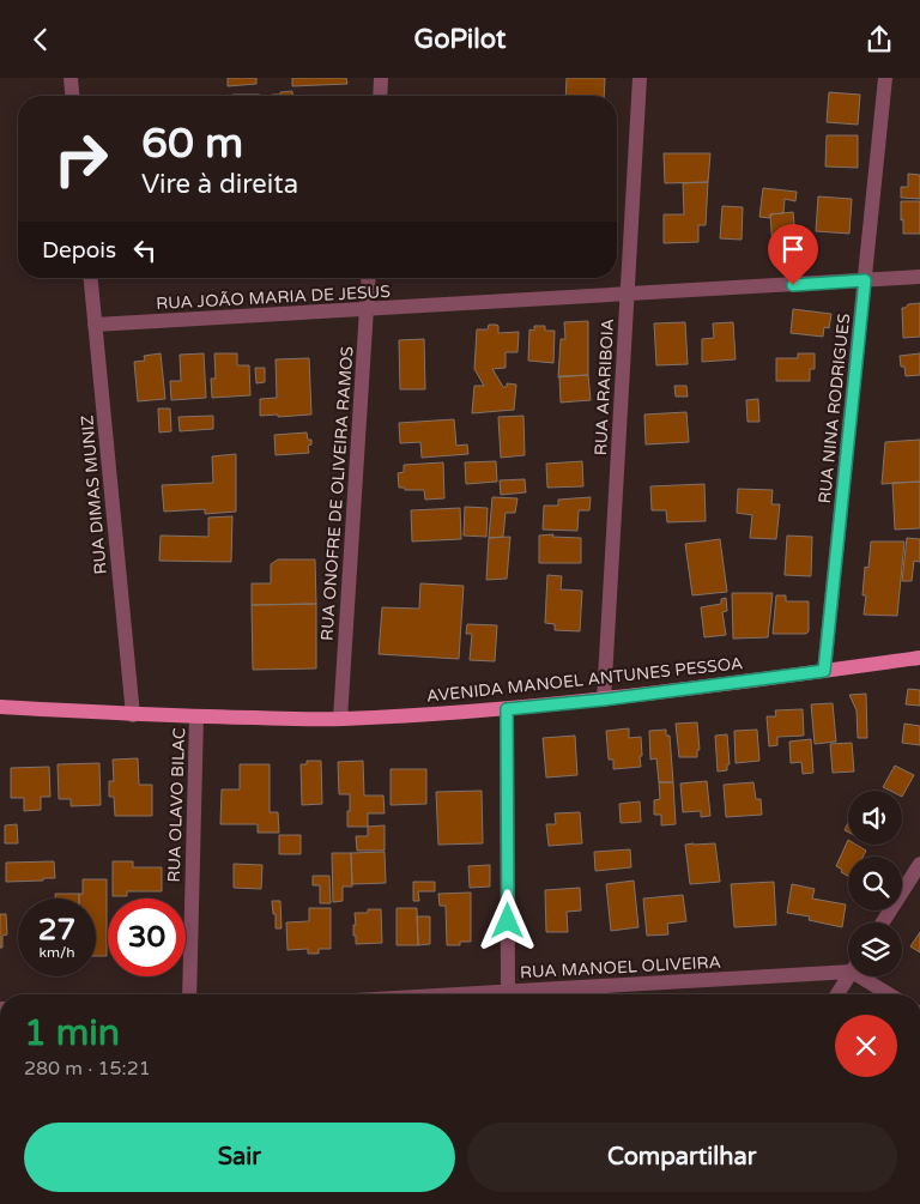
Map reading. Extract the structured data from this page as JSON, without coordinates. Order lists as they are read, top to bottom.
{
  "streets": {
    "main road": ["AVENIDA MANOEL ANTUNES PESSOA"],
    "street": [
      "RUA JOÃO MARIA DE JESUS",
      "RUA ARARIBOIA",
      "RUA NINA RODRIGUES",
      "RUA ONOFRE DE OLIVEIRA RAMOS",
      "RUA DIMAS MUNIZ",
      "RUA OLAVO BILAC",
      "RUA MANOEL OLIVEIRA"
    ]
  },
  "crossings": [
    ["RUA JOÃO MARIA DE JESUS", "RUA ARARIBOIA"],
    ["RUA JOÃO MARIA DE JESUS", "RUA NINA RODRIGUES"],
    ["RUA JOÃO MARIA DE JESUS", "RUA ONOFRE DE OLIVEIRA RAMOS"],
    ["RUA JOÃO MARIA DE JESUS", "RUA DIMAS MUNIZ"],
    ["RUA ARARIBOIA", "AVENIDA MANOEL ANTUNES PESSOA"],
    ["RUA NINA RODRIGUES", "AVENIDA MANOEL ANTUNES PESSOA"],
    ["RUA ONOFRE DE OLIVEIRA RAMOS", "AVENIDA MANOEL ANTUNES PESSOA"],
    ["RUA DIMAS MUNIZ", "AVENIDA MANOEL ANTUNES PESSOA"],
    ["AVENIDA MANOEL ANTUNES PESSOA", "RUA OLAVO BILAC"]
  ],
  "page": {
    "header": "GoPilot",
    "turn": ["60 m", "Vire à direita"],
    "then": "Depois",
    "speed": "27 km/h",
    "limit": "30",
    "heading": ["1 min", "280 m · 15:21"],
    "buttons": ["Sair", "Compartilhar"]
  }
}
